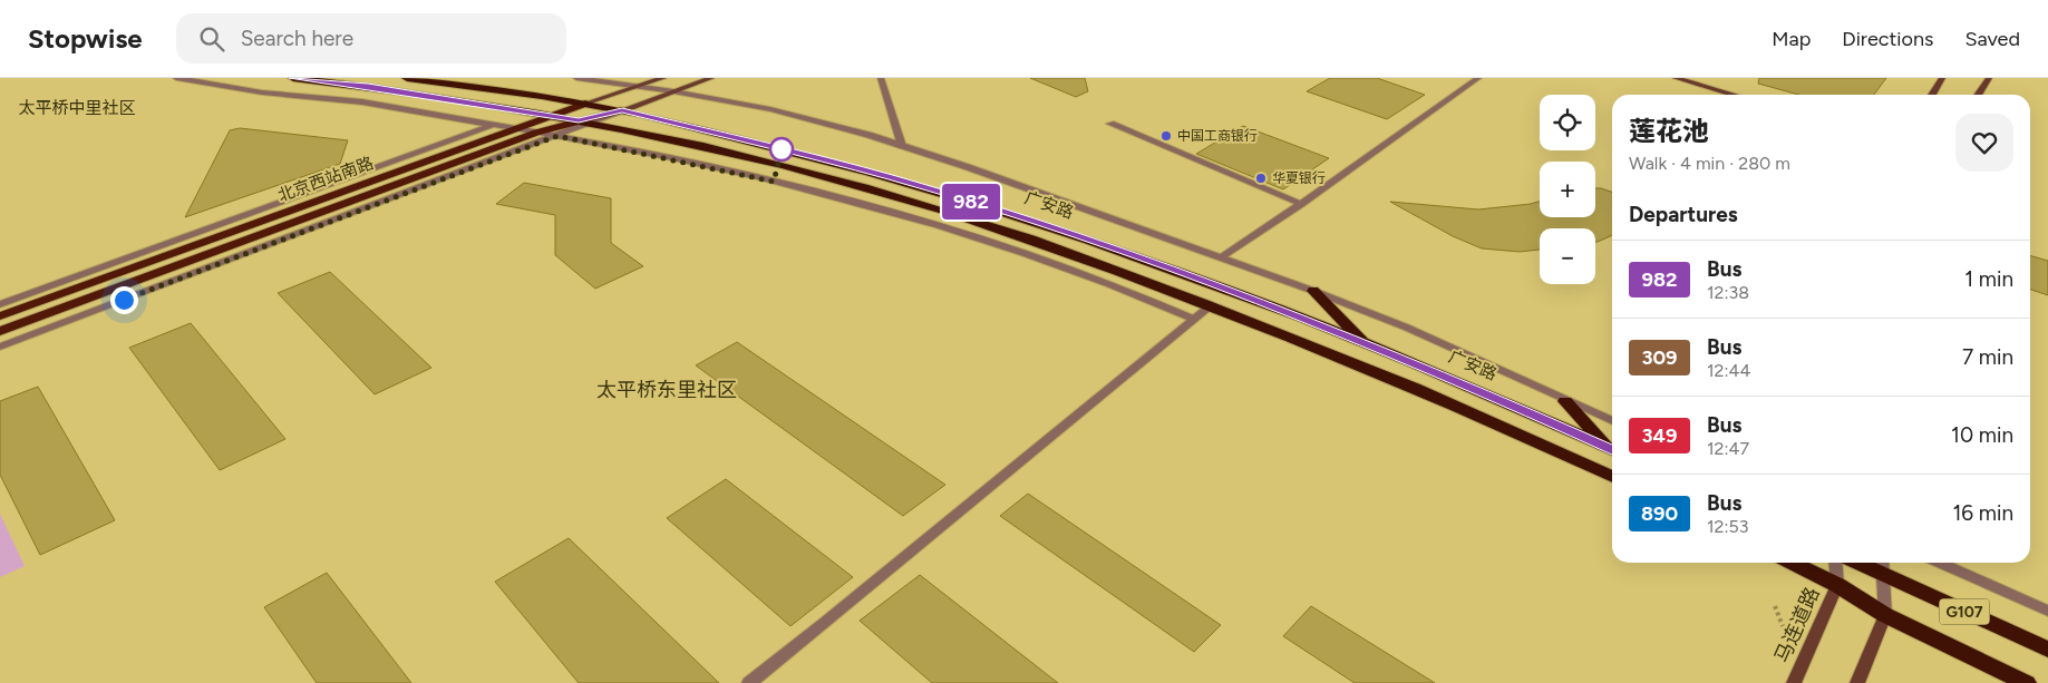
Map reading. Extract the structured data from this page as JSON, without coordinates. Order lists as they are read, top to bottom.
{
  "streets": {
    "highway": ["广安路", "G107"],
    "main road": ["北京西站南路", "马连道路"]
  },
  "crossings": [
    ["北京西站南路", "广安路"]
  ],
  "districts": ["太平桥中里社区", "太平桥东里社区"],
  "places": ["中国工商银行", "华夏银行"],
  "lines": ["bus line 982"],
  "page": {
    "header": "Stopwise",
    "search": "Search here",
    "nav": ["Map", "Directions", "Saved"],
    "on_map": "982",
    "map_buttons": ["+", "−"],
    "heading": [
      ["莲花池", "Walk · 4 min · 280 m"],
      "Departures"
    ],
    "list": [
      {
        "mark": "982",
        "name": "Bus",
        "note": "12:38",
        "value": "1 min"
      },
      {
        "mark": "309",
        "name": "Bus",
        "note": "12:44",
        "value": "7 min"
      },
      {
        "mark": "349",
        "name": "Bus",
        "note": "12:47",
        "value": "10 min"
      },
      {
        "mark": "890",
        "name": "Bus",
        "note": "12:53",
        "value": "16 min"
      }
    ]
  }
}
